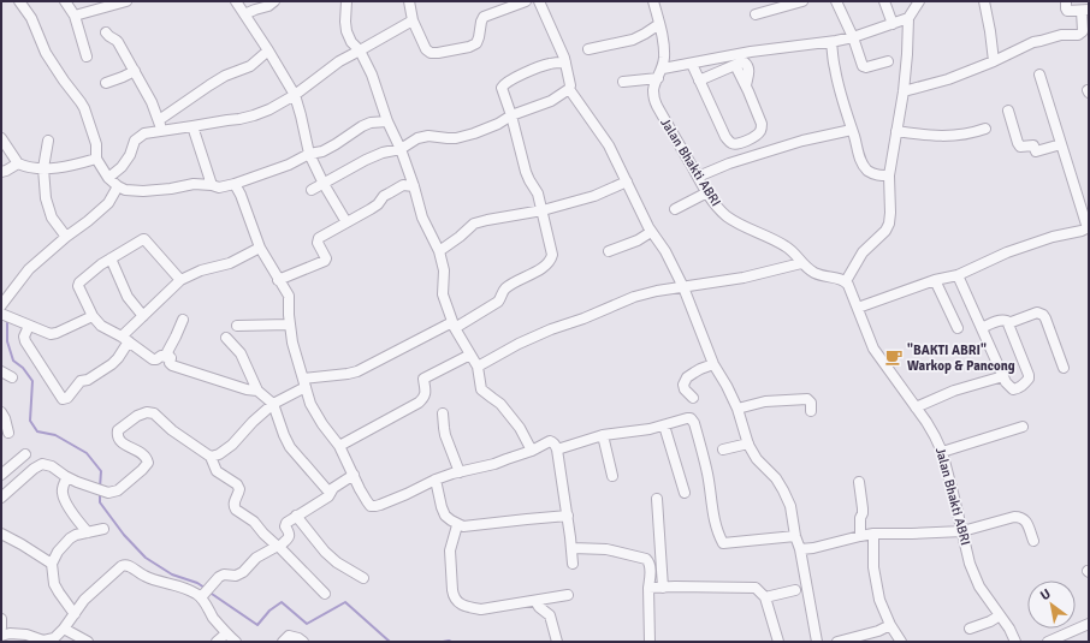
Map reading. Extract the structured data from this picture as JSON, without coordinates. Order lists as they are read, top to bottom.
{
  "streets": {
    "street": ["Jalan Bhakti ABRI"]
  },
  "places": {
    "cafe": ["\"BAKTI ABRI\" Warkop & Pancong"]
  },
  "north": "top left"
}
